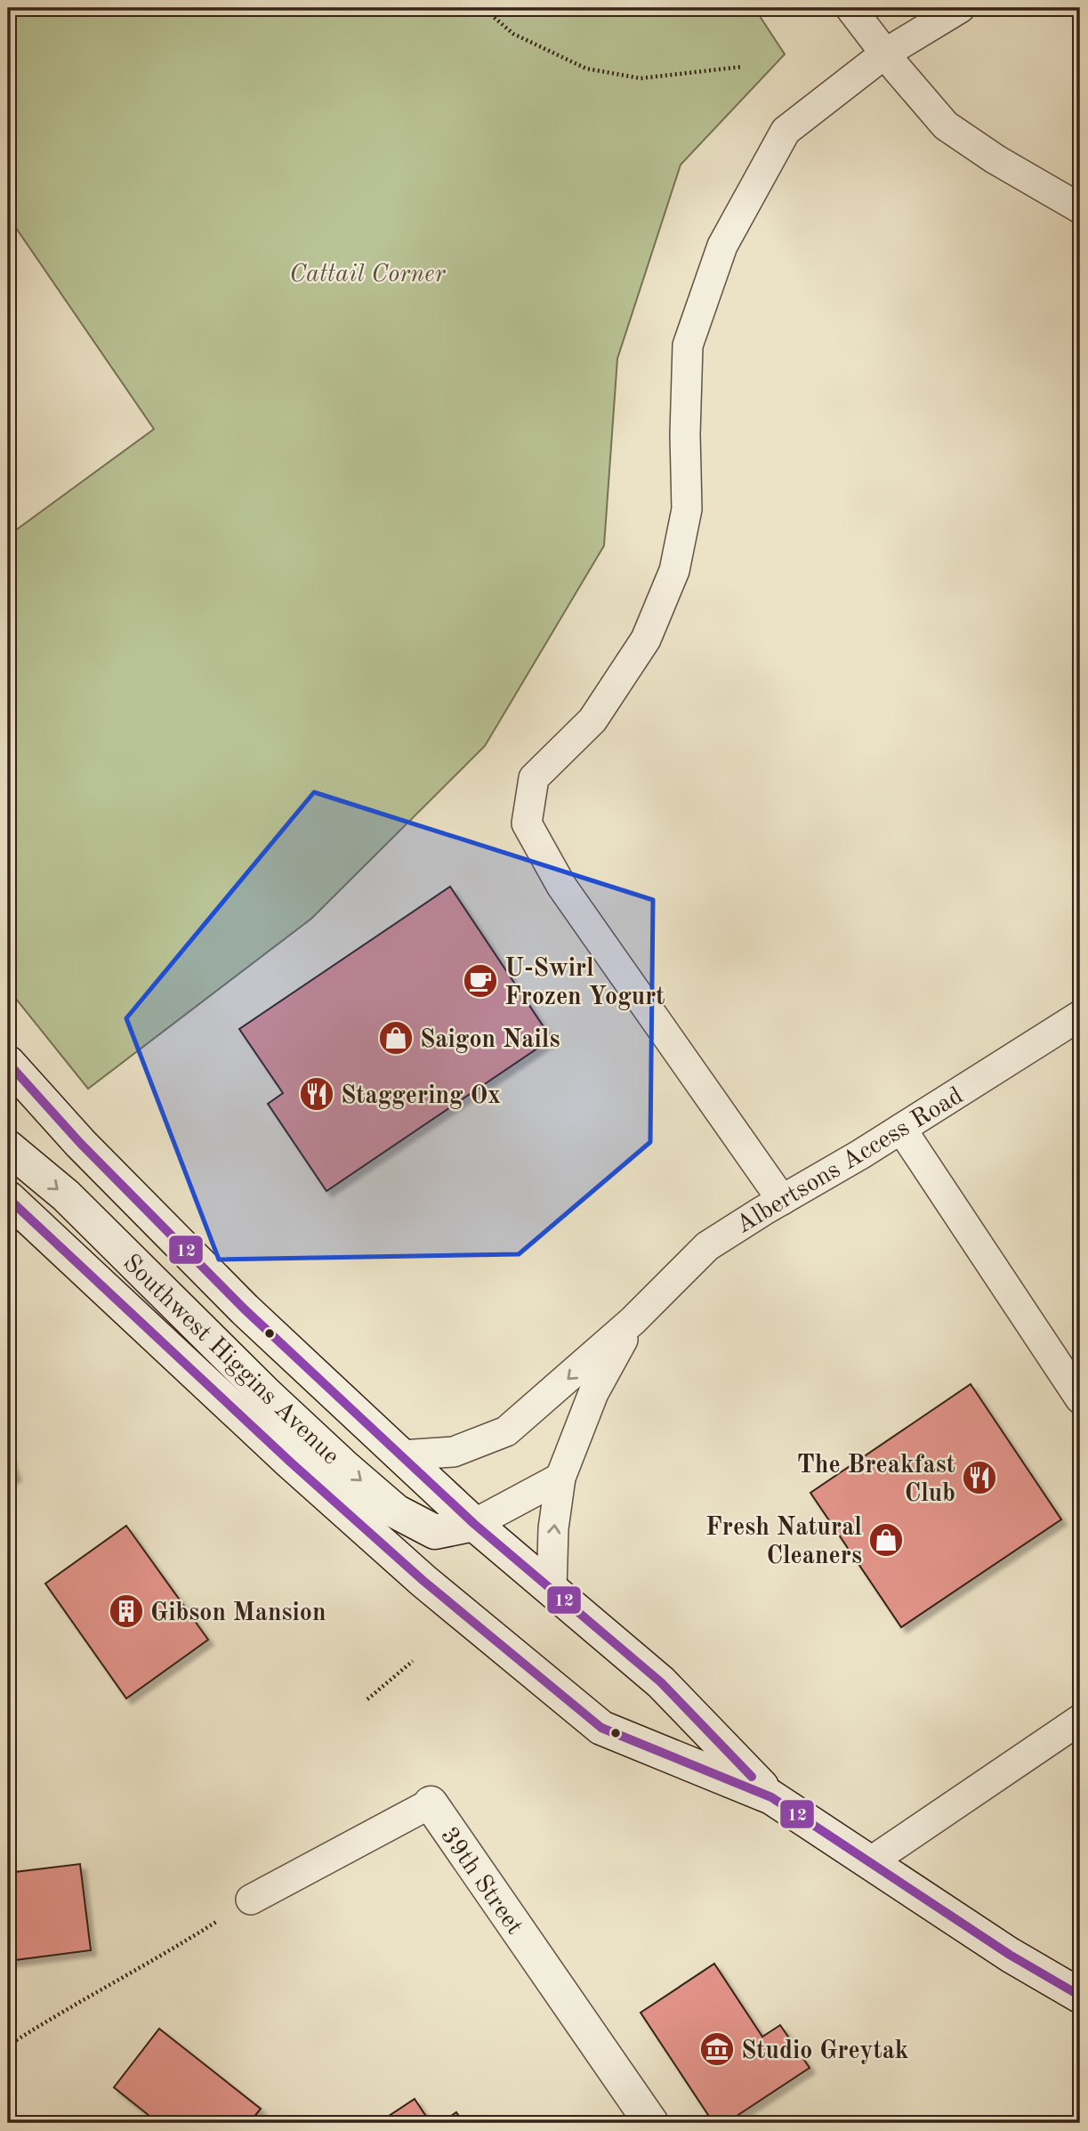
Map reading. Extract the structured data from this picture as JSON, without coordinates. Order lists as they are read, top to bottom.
{
  "streets": {
    "main road": ["Southwest Higgins Avenue", "39th Street"],
    "lane": ["Albertsons Access Road"]
  },
  "parks": ["Cattail Corner"],
  "places": {
    "cafe": ["U-Swirl Frozen Yogurt"],
    "shop": ["Saigon Nails", "Fresh Natural Cleaners"],
    "restaurant": ["Staggering Ox", "The Breakfast Club"],
    "building": ["Gibson Mansion"],
    "museum": ["Studio Greytak"]
  },
  "lines": ["transit line 12"]
}
